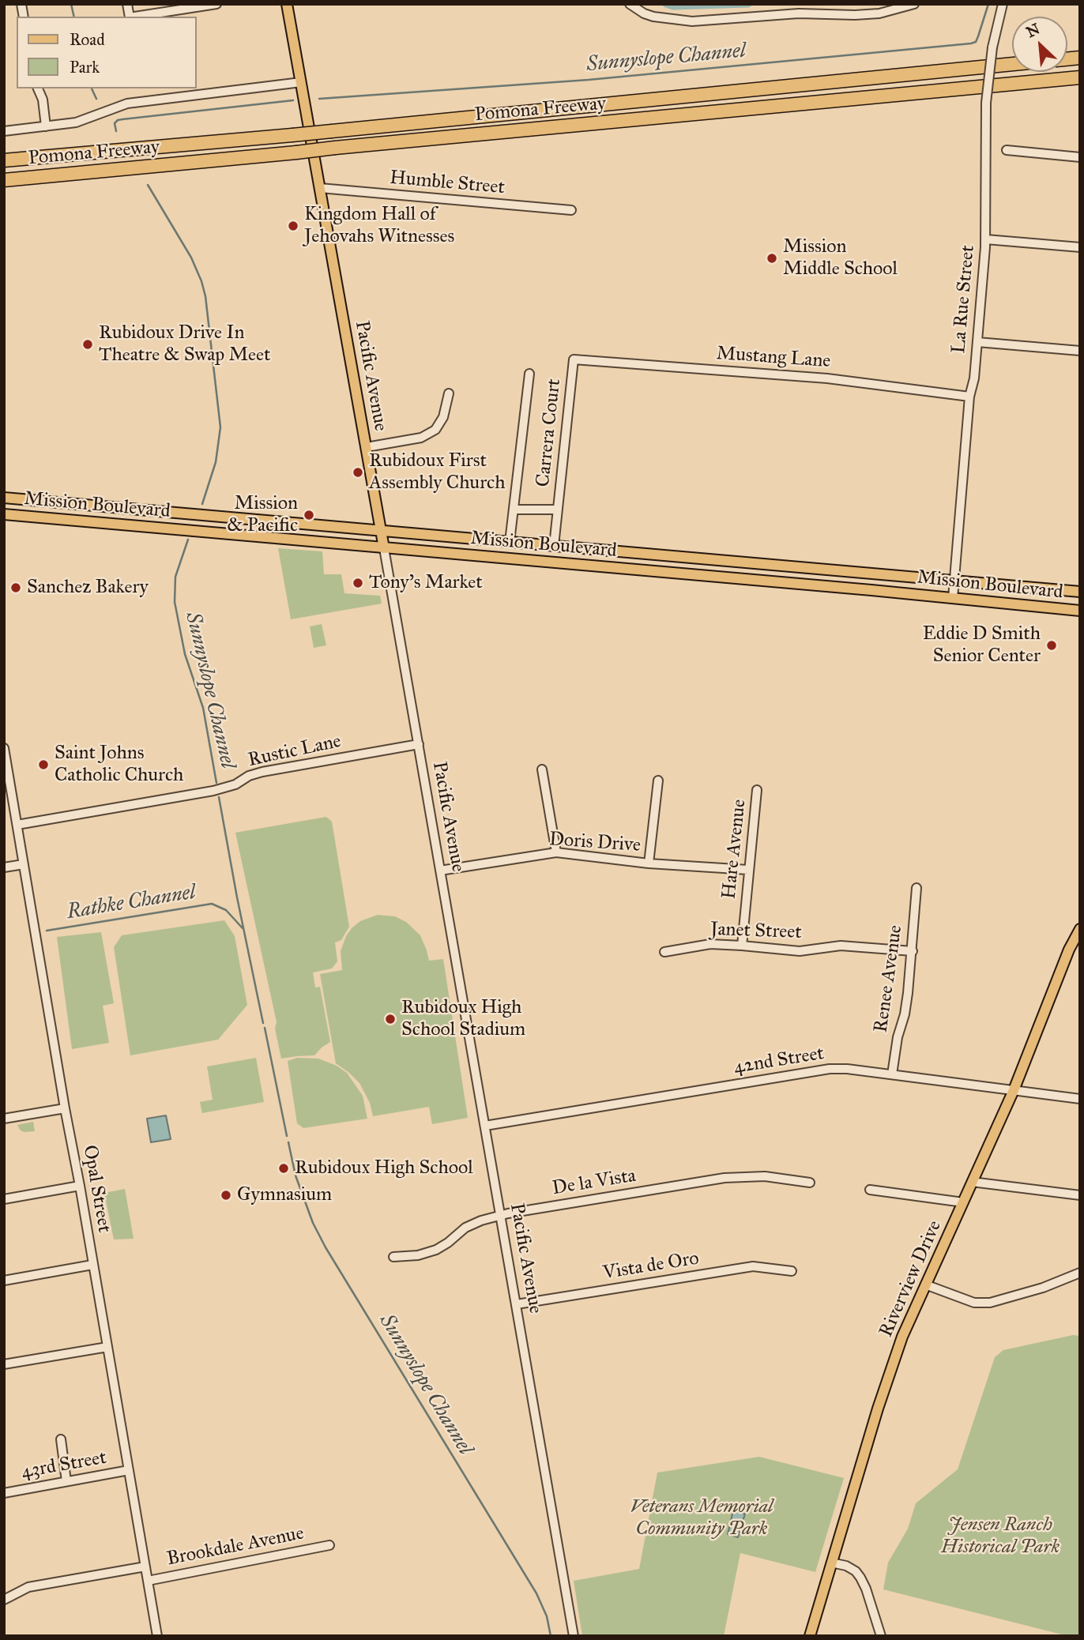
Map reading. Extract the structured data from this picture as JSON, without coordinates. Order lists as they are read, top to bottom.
{
  "streets": {
    "highway": ["Pomona Freeway"],
    "main road": ["Pacific Avenue", "Mission Boulevard", "Riverview Drive"],
    "street": [
      "Humble Street",
      "La Rue Street",
      "Mustang Lane",
      "Carrera Court",
      "Rustic Lane",
      "Doris Drive",
      "Hare Avenue",
      "Janet Street",
      "Renee Avenue",
      "42nd Street",
      "De la Vista",
      "Opal Street",
      "Vista de Oro",
      "43rd Street",
      "Brookdale Avenue"
    ]
  },
  "crossings": [
    ["Humble Street", "Pacific Avenue"],
    ["La Rue Street", "Mustang Lane"],
    ["La Rue Street", "Mission Boulevard"],
    ["Mustang Lane", "Carrera Court"],
    ["Pacific Avenue", "Mission Boulevard"],
    ["Pacific Avenue", "Rustic Lane"],
    ["Pacific Avenue", "Doris Drive"],
    ["Pacific Avenue", "42nd Street"],
    ["Pacific Avenue", "De la Vista"],
    ["Pacific Avenue", "Vista de Oro"],
    ["Carrera Court", "Mission Boulevard"],
    ["Rustic Lane", "Opal Street"],
    ["Doris Drive", "Hare Avenue"],
    ["Hare Avenue", "Janet Street"],
    ["Janet Street", "Renee Avenue"],
    ["Renee Avenue", "42nd Street"],
    ["42nd Street", "Riverview Drive"],
    ["Opal Street", "43rd Street"],
    ["Opal Street", "Brookdale Avenue"]
  ],
  "water": ["Sunnyslope Channel", "Rathke Channel"],
  "parks": ["Veterans Memorial Community Park", "Jensen Ranch Historical Park"],
  "places": [
    "Kingdom Hall of Jehovahs Witnesses",
    "Mission Middle School",
    "Rubidoux Drive In Theatre & Swap Meet",
    "Rubidoux First Assembly Church",
    "Mission & Pacific",
    "Tony's Market",
    "Sanchez Bakery",
    "Eddie D Smith Senior Center",
    "Saint Johns Catholic Church",
    "Rubidoux High School Stadium",
    "Rubidoux High School",
    "Gymnasium"
  ],
  "legend": ["Road", "Park"],
  "north": "top left"
}
